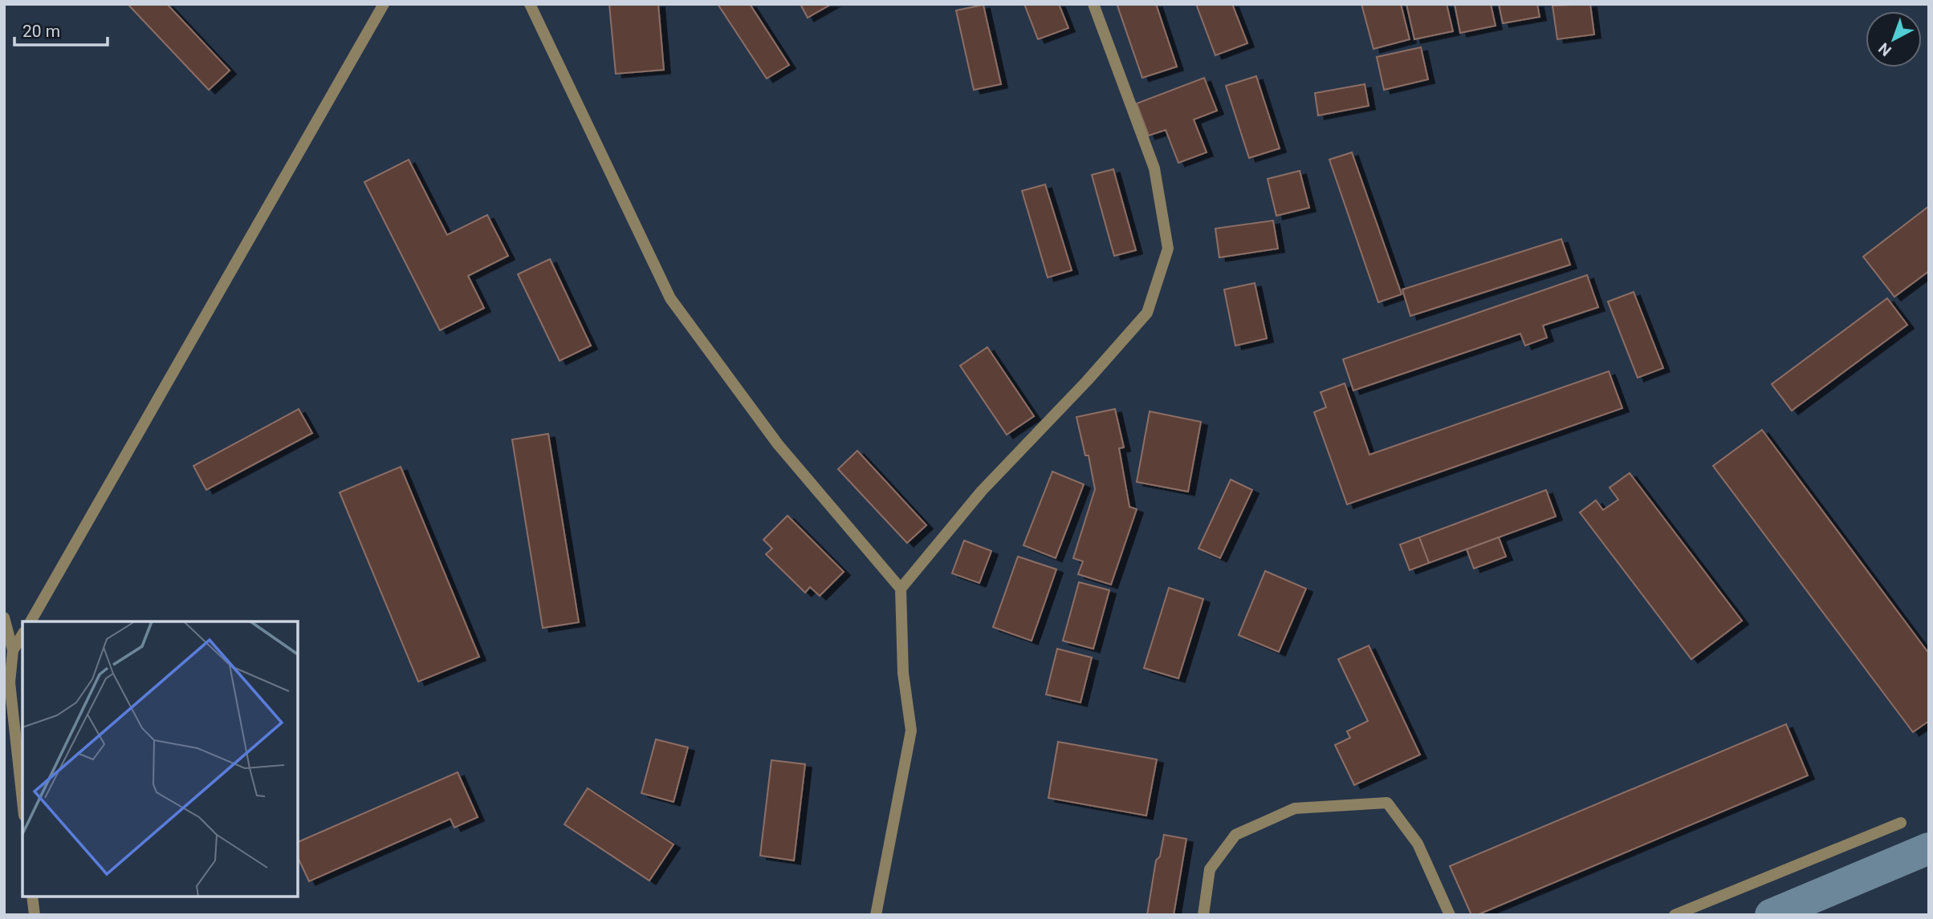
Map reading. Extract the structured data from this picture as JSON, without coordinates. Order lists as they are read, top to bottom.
{
  "scale_bar": "20 m",
  "north": "bottom left"
}
